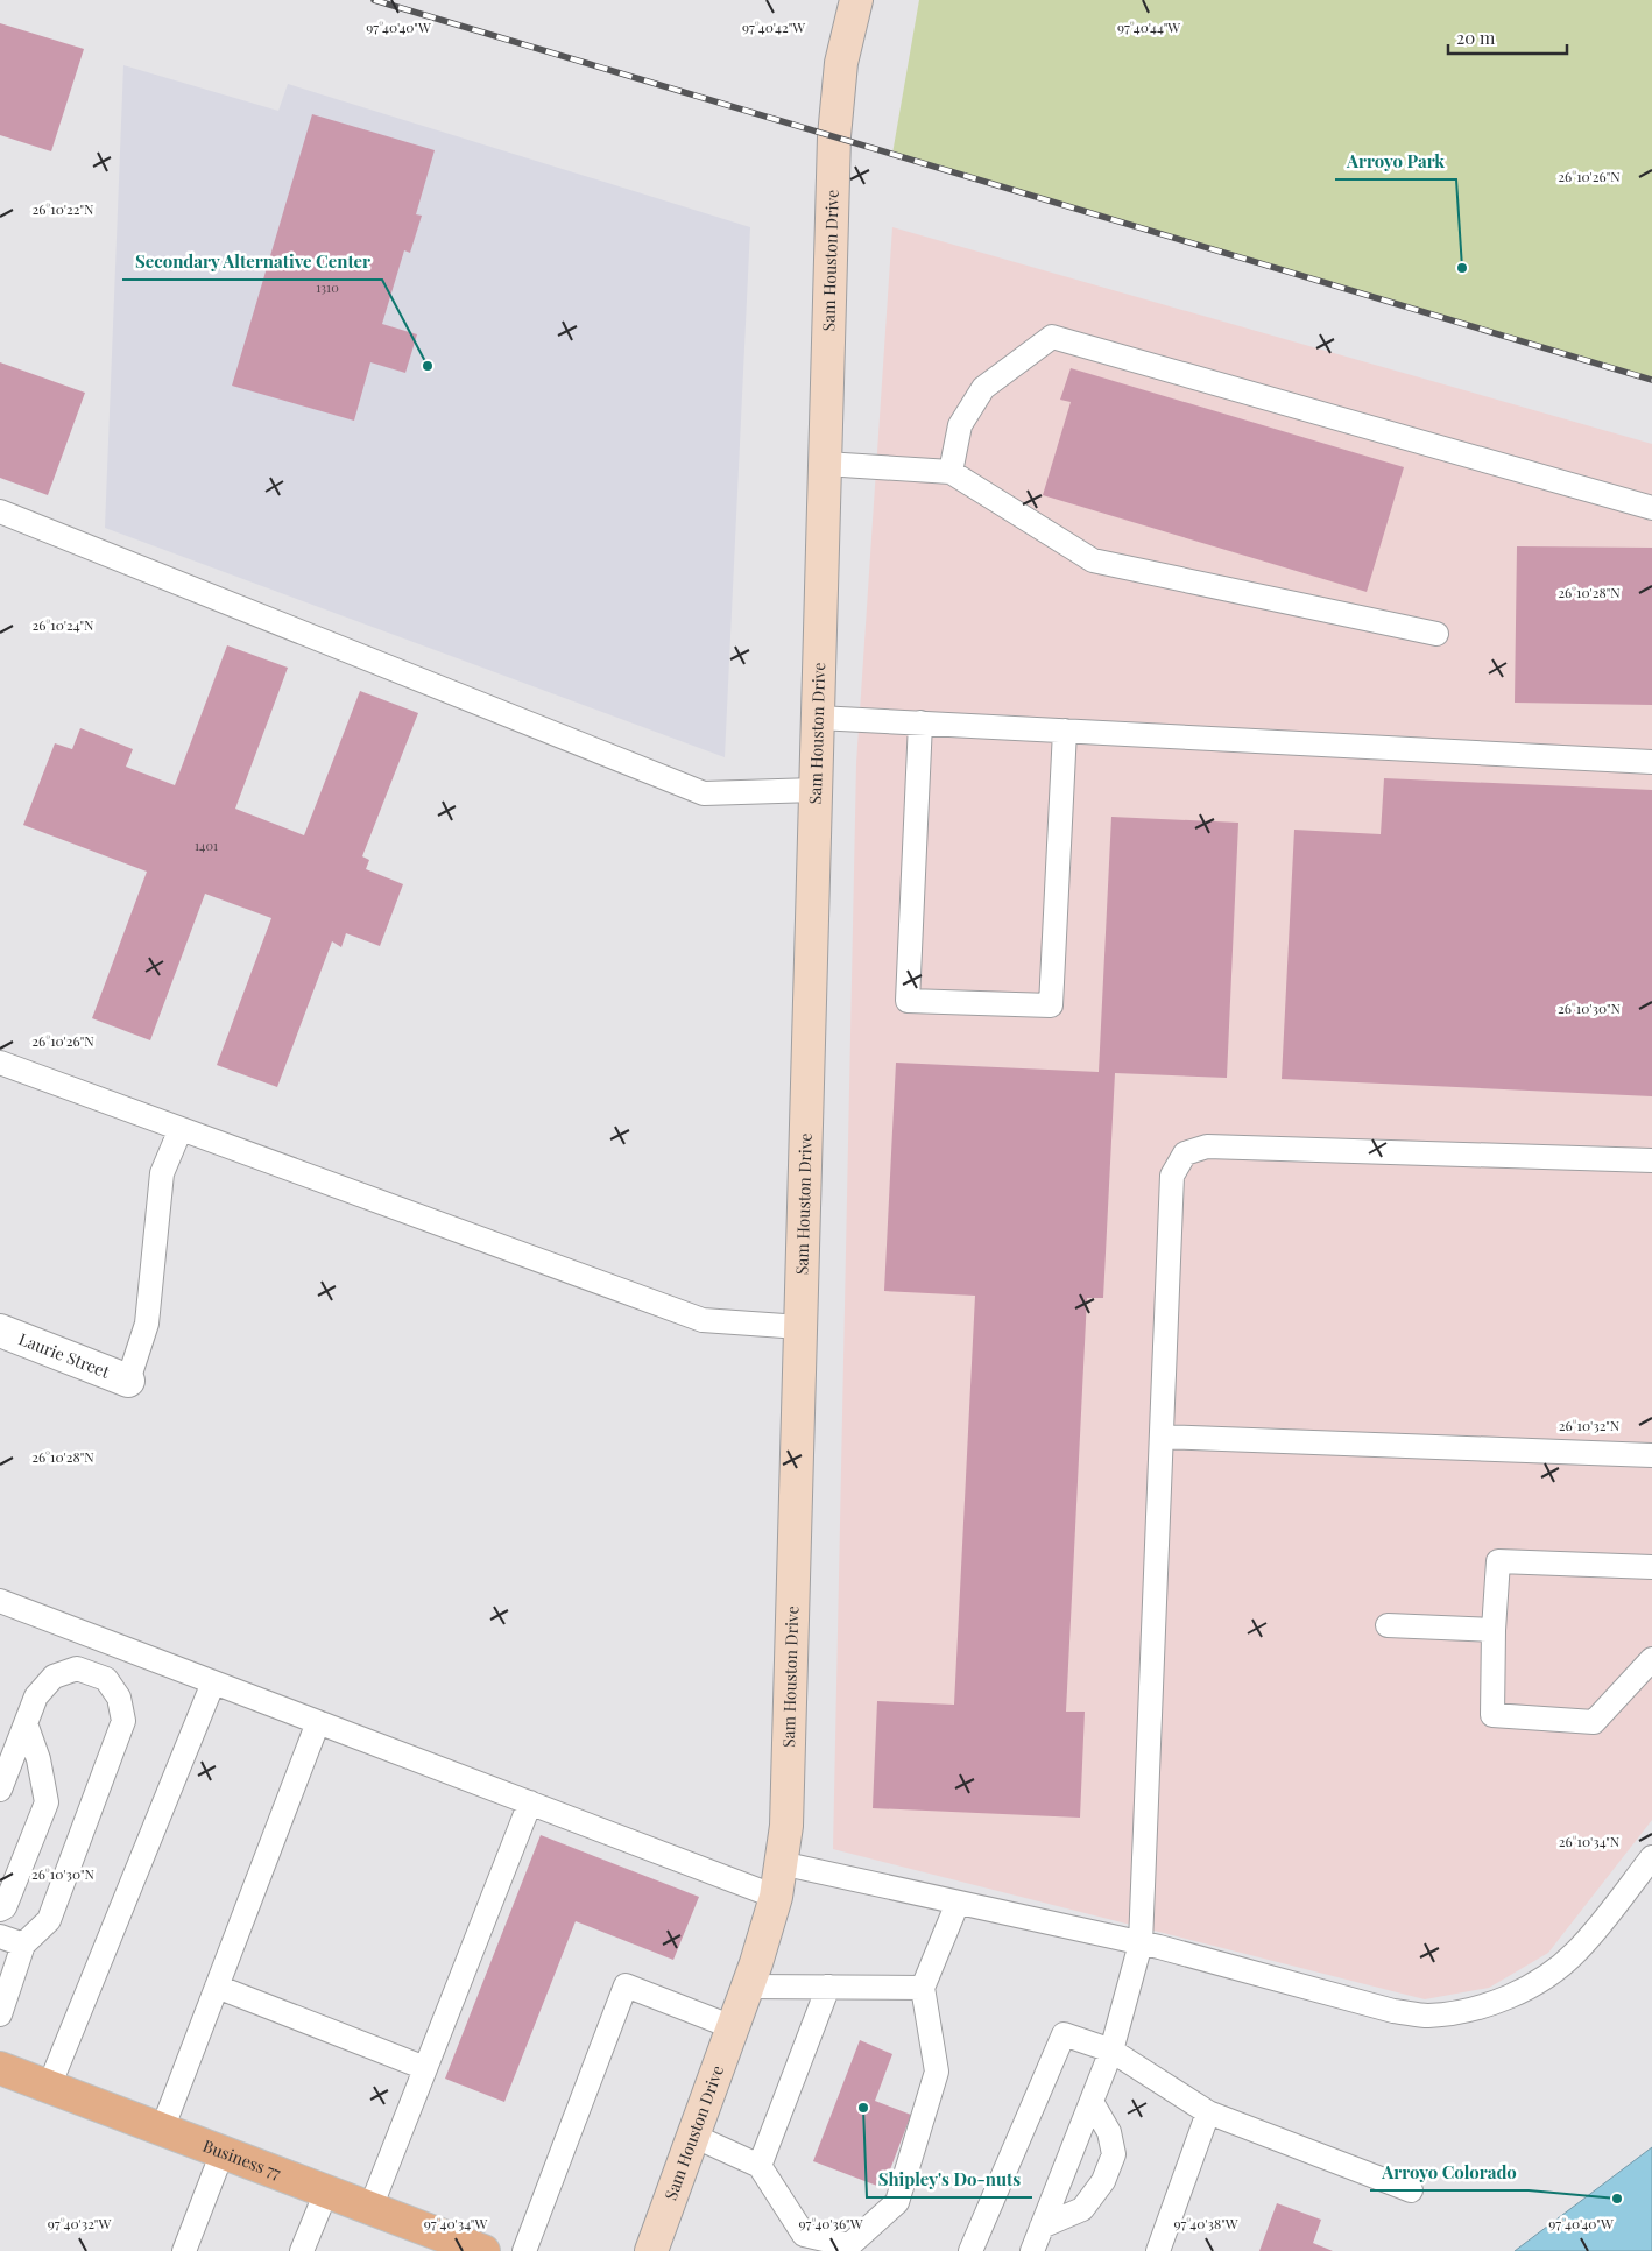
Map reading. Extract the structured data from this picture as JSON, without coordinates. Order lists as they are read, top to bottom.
{
  "streets": {
    "main road": ["Business 77"],
    "street": ["Sam Houston Drive", "Laurie Street"]
  },
  "places": [
    "Arroyo Park",
    "Secondary Alternative Center",
    "Shipley's Do-nuts",
    "Arroyo Colorado"
  ],
  "house_numbers": ["1310", "1401"],
  "scale_bar": "20 m",
  "coordinates": [
    "97°40'40\"W",
    "97°40'42\"W",
    "97°40'44\"W",
    "26°10'26\"N",
    "26°10'22\"N",
    "26°10'28\"N",
    "26°10'24\"N",
    "26°10'30\"N",
    "26°10'32\"N",
    "26°10'34\"N",
    "97°40'32\"W",
    "97°40'34\"W",
    "97°40'36\"W",
    "97°40'38\"W"
  ]
}
